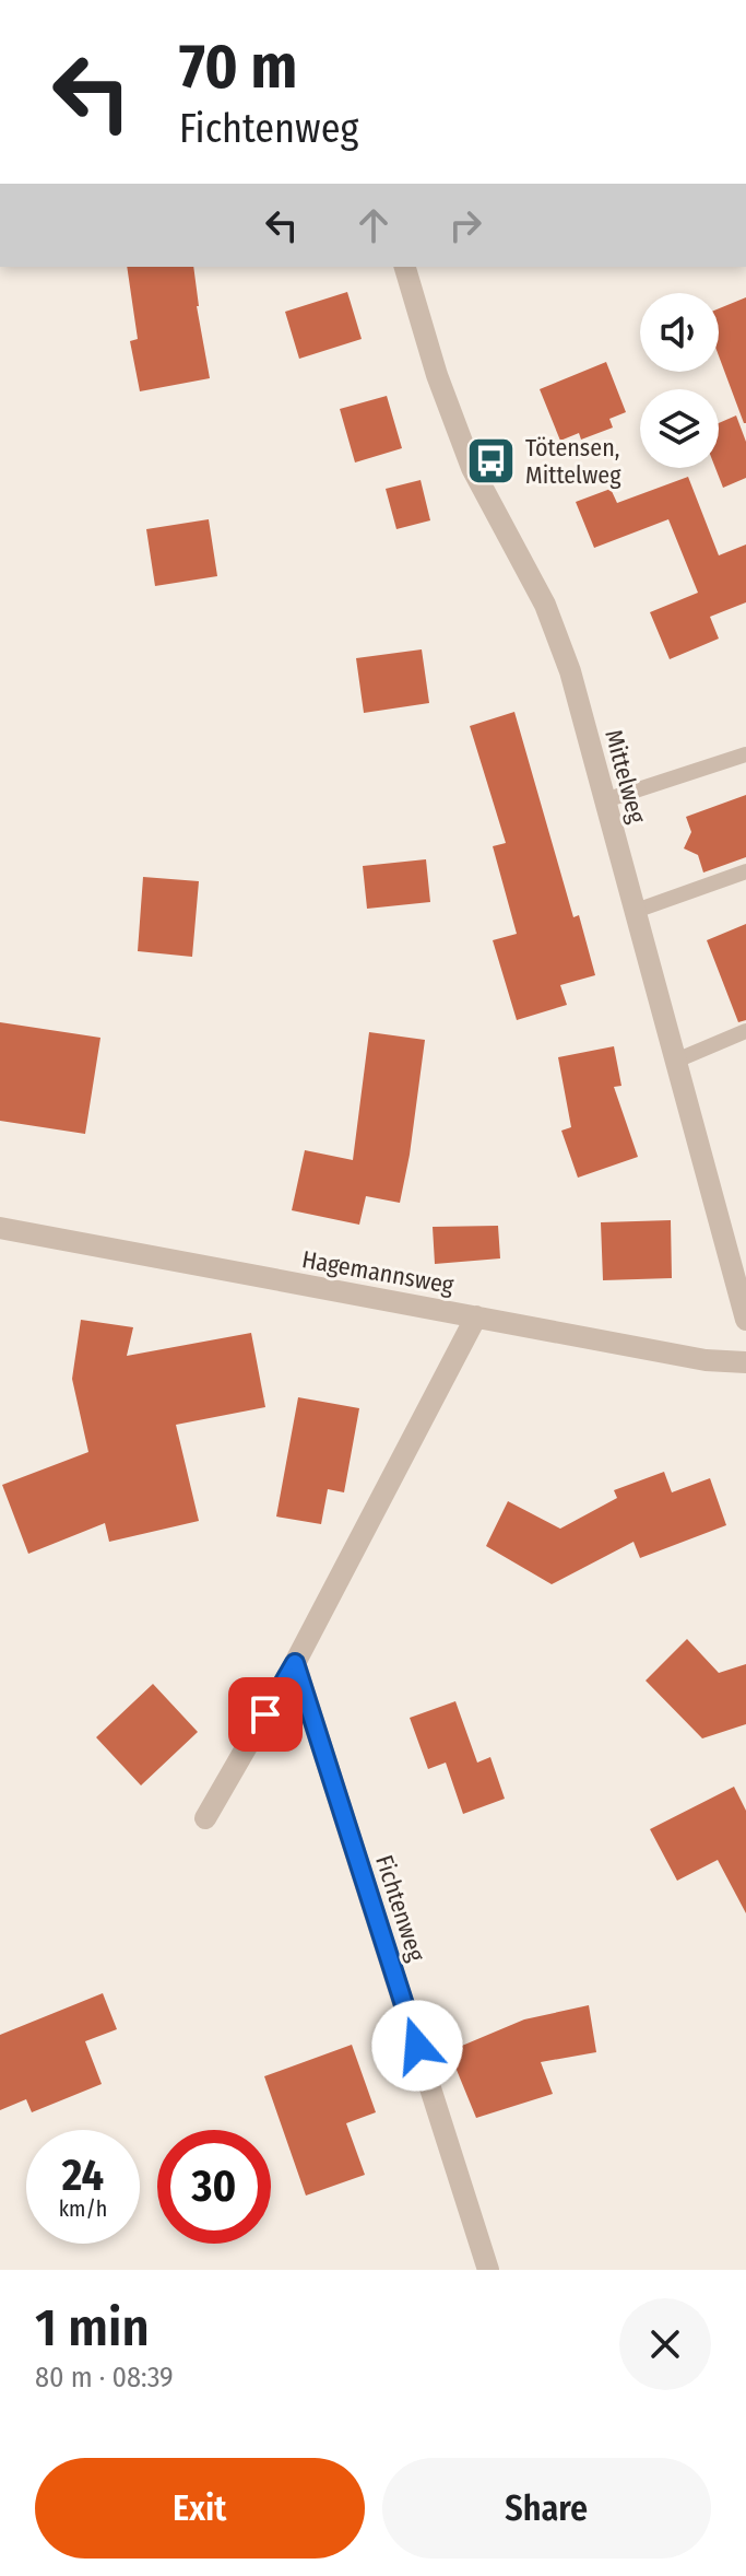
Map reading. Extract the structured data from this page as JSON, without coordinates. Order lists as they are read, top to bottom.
{
  "streets": {
    "street": ["Mittelweg", "Hagemannsweg", "Fichtenweg"]
  },
  "places": {
    "bus stop": ["Tötensen, Mittelweg"]
  },
  "page": {
    "turn": ["70 m", "Fichtenweg"],
    "speed": "24 km/h",
    "limit": "30",
    "heading": ["1 min", "80 m · 08:39"],
    "buttons": ["Exit", "Share"]
  }
}
